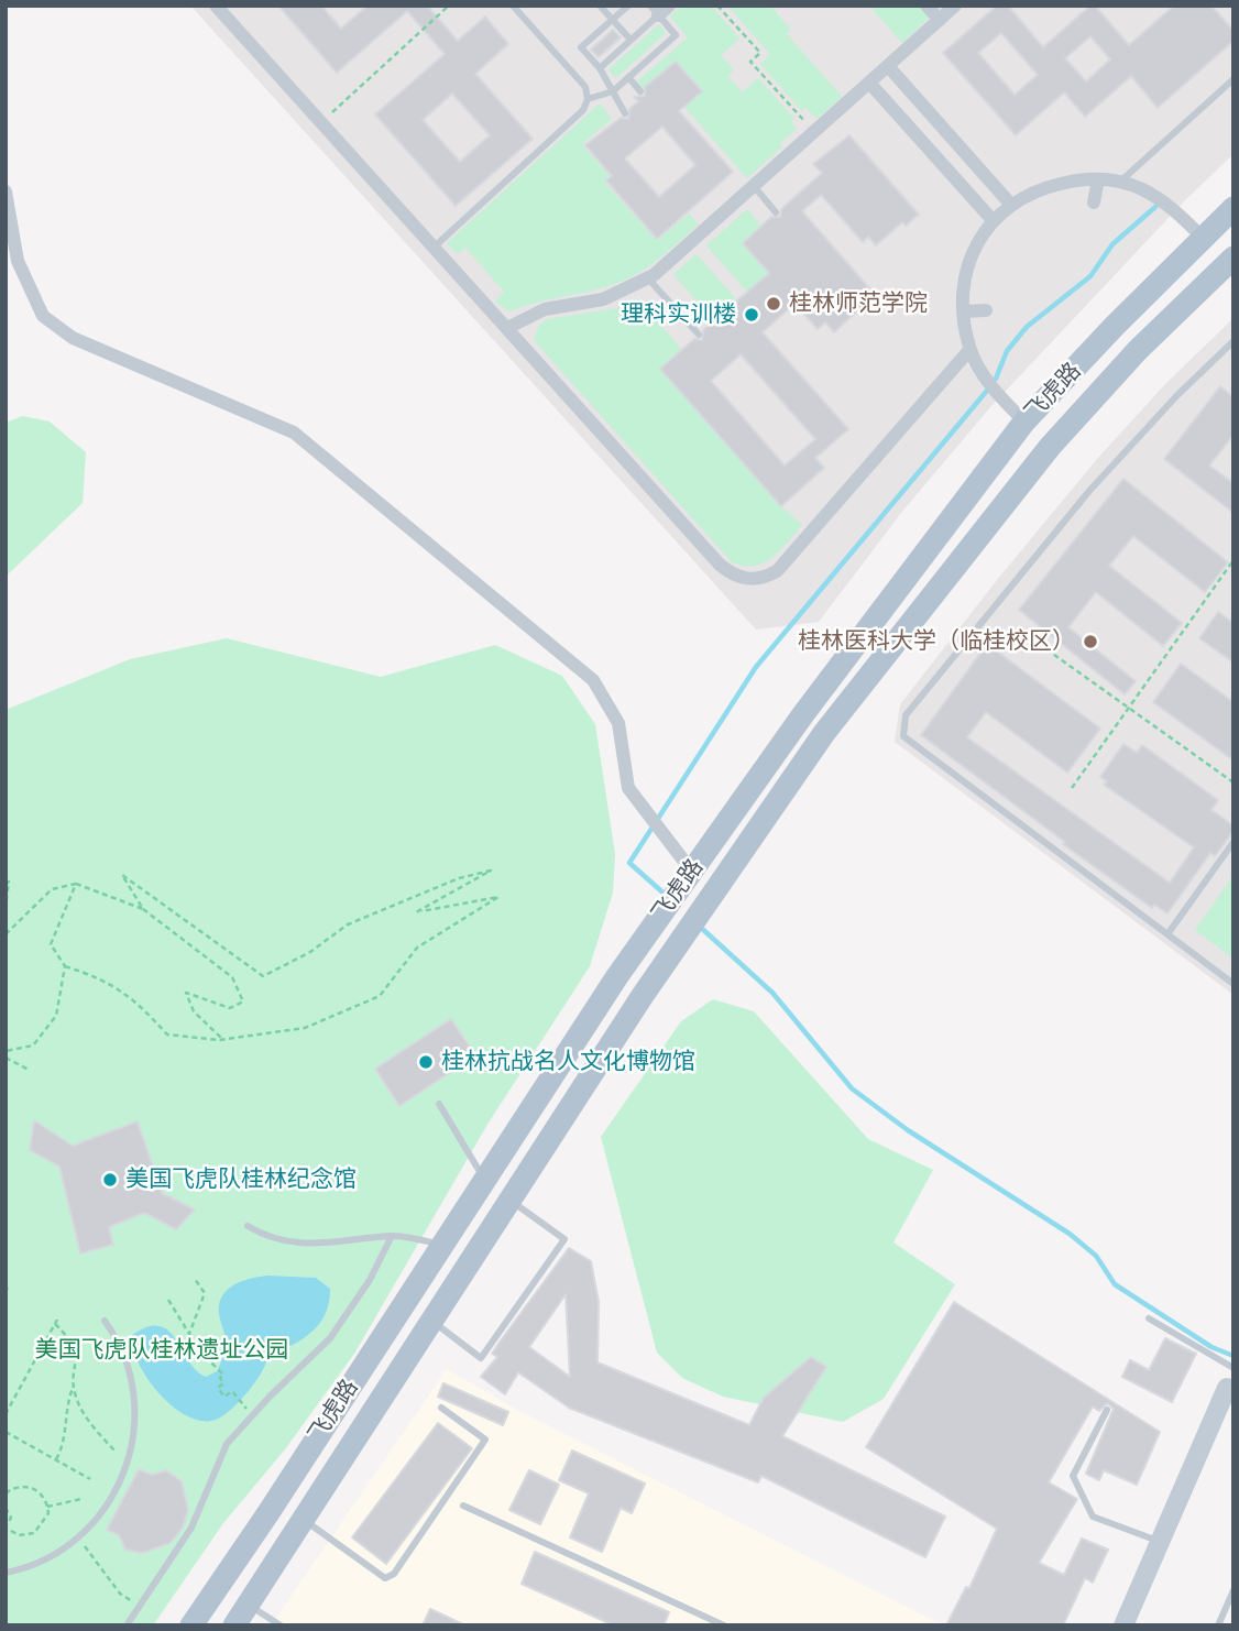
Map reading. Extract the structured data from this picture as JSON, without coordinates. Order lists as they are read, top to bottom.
{
  "streets": {
    "main road": ["飞虎路"]
  },
  "parks": ["美国飞虎队桂林遗址公园"],
  "places": [
    "桂林师范学院",
    "理科实训楼",
    "桂林医科大学（临桂校区）",
    "桂林抗战名人文化博物馆",
    "美国飞虎队桂林纪念馆"
  ]
}
